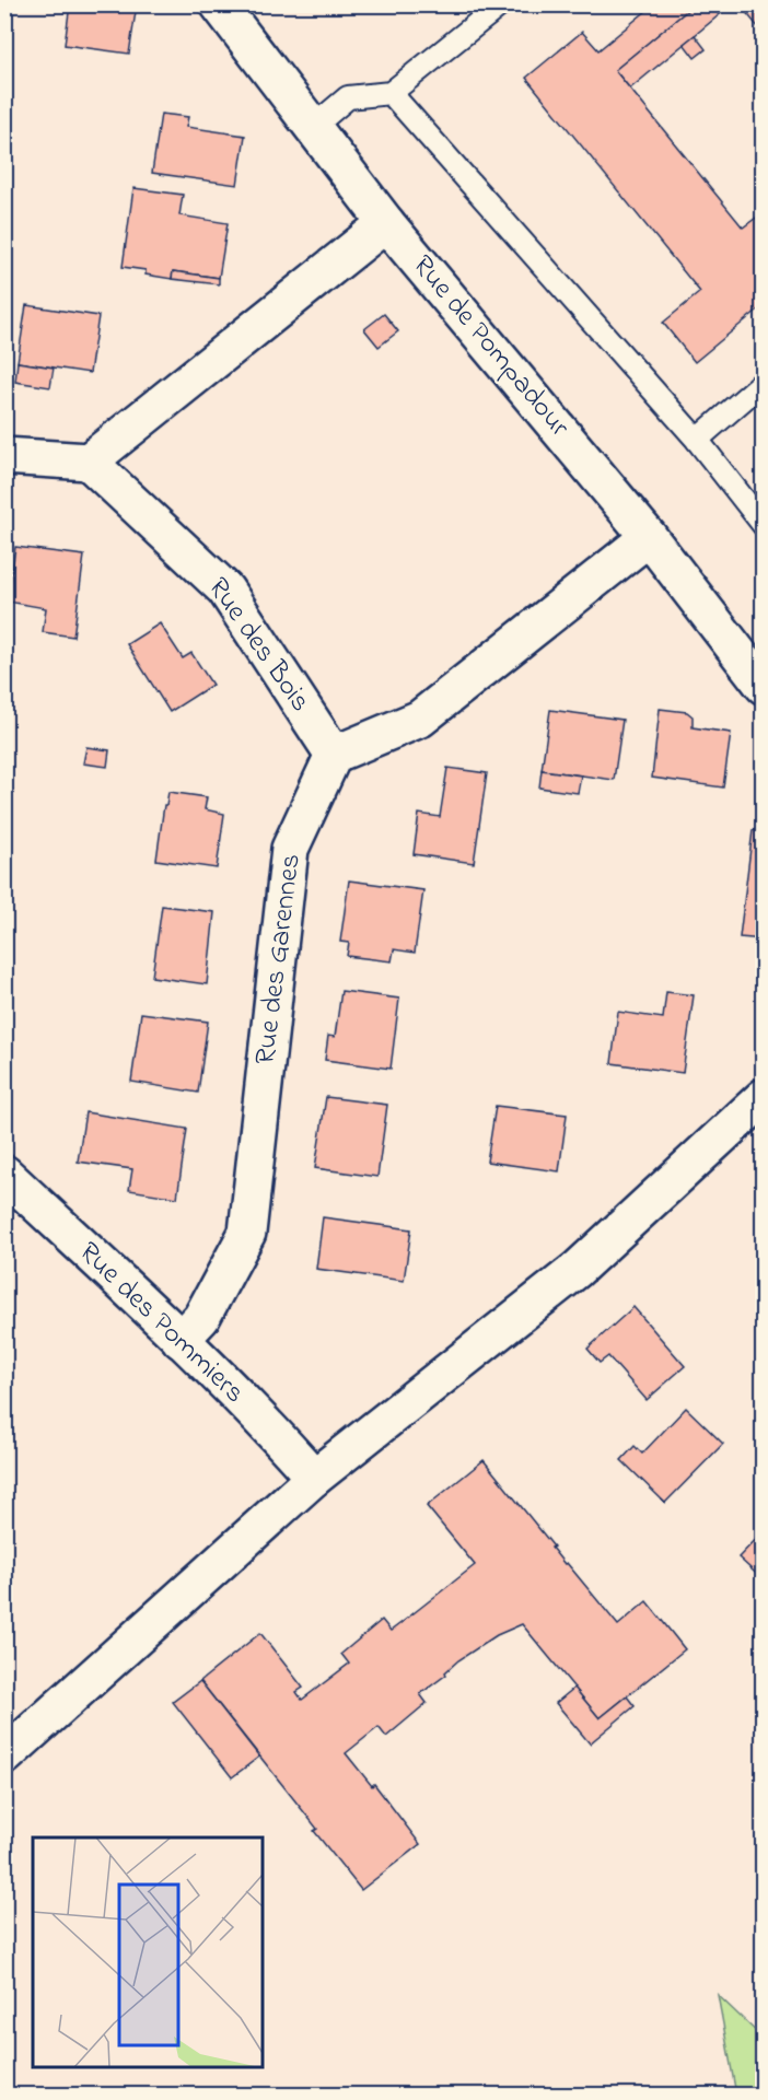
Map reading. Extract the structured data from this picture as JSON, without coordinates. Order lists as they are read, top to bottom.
{
  "streets": {
    "street": [
      "Rue de Pompadour",
      "Rue des Bois",
      "Rue des Garennes",
      "Rue des Pommiers"
    ]
  },
  "crossings": [
    ["Rue des Bois", "Rue des Garennes"],
    ["Rue des Garennes", "Rue des Pommiers"]
  ]
}
